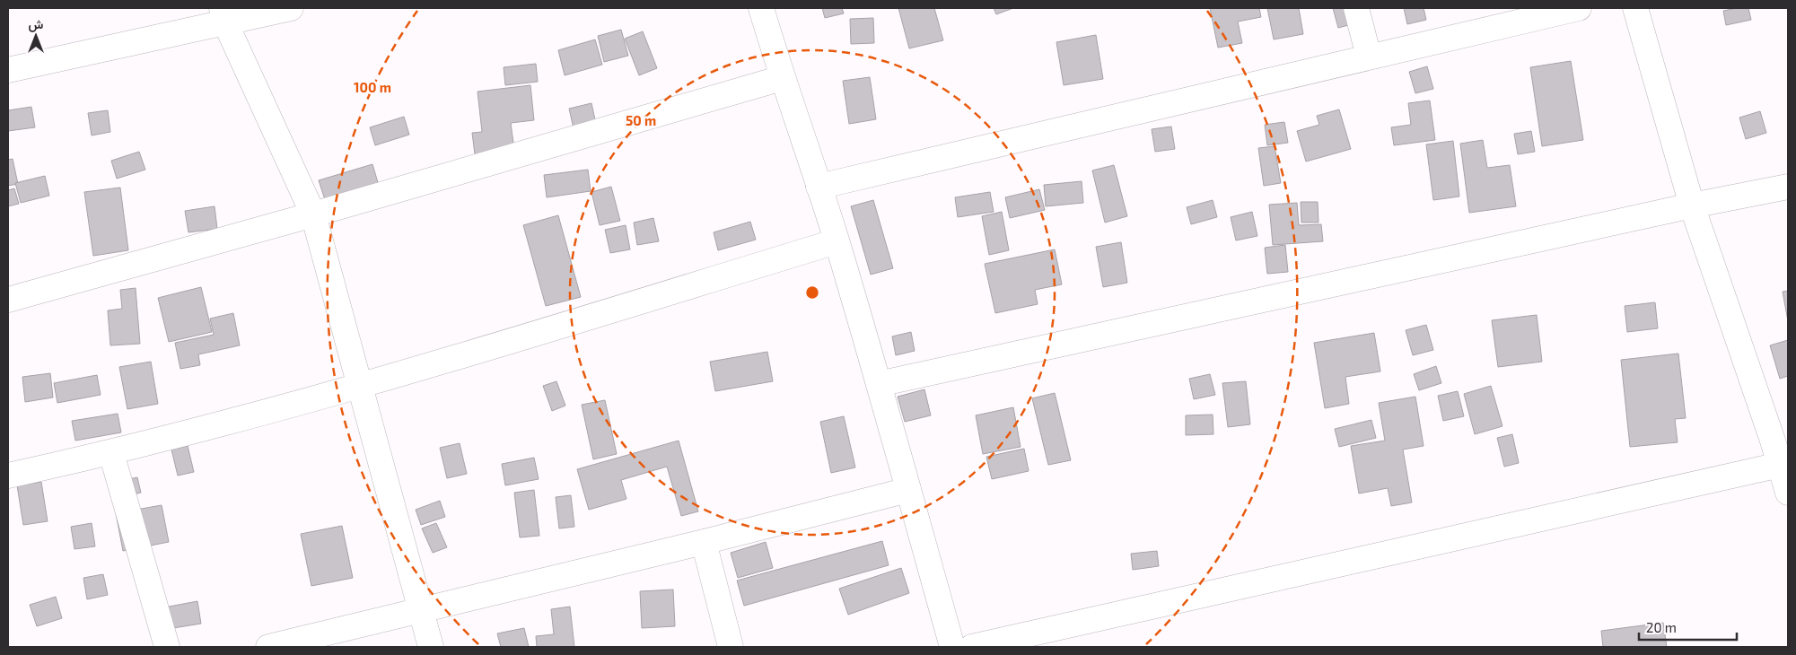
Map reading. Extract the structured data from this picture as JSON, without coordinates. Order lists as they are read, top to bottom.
{
  "scale_bar": "20 m",
  "north": "top",
  "rings": ["100 m", "50 m"]
}
